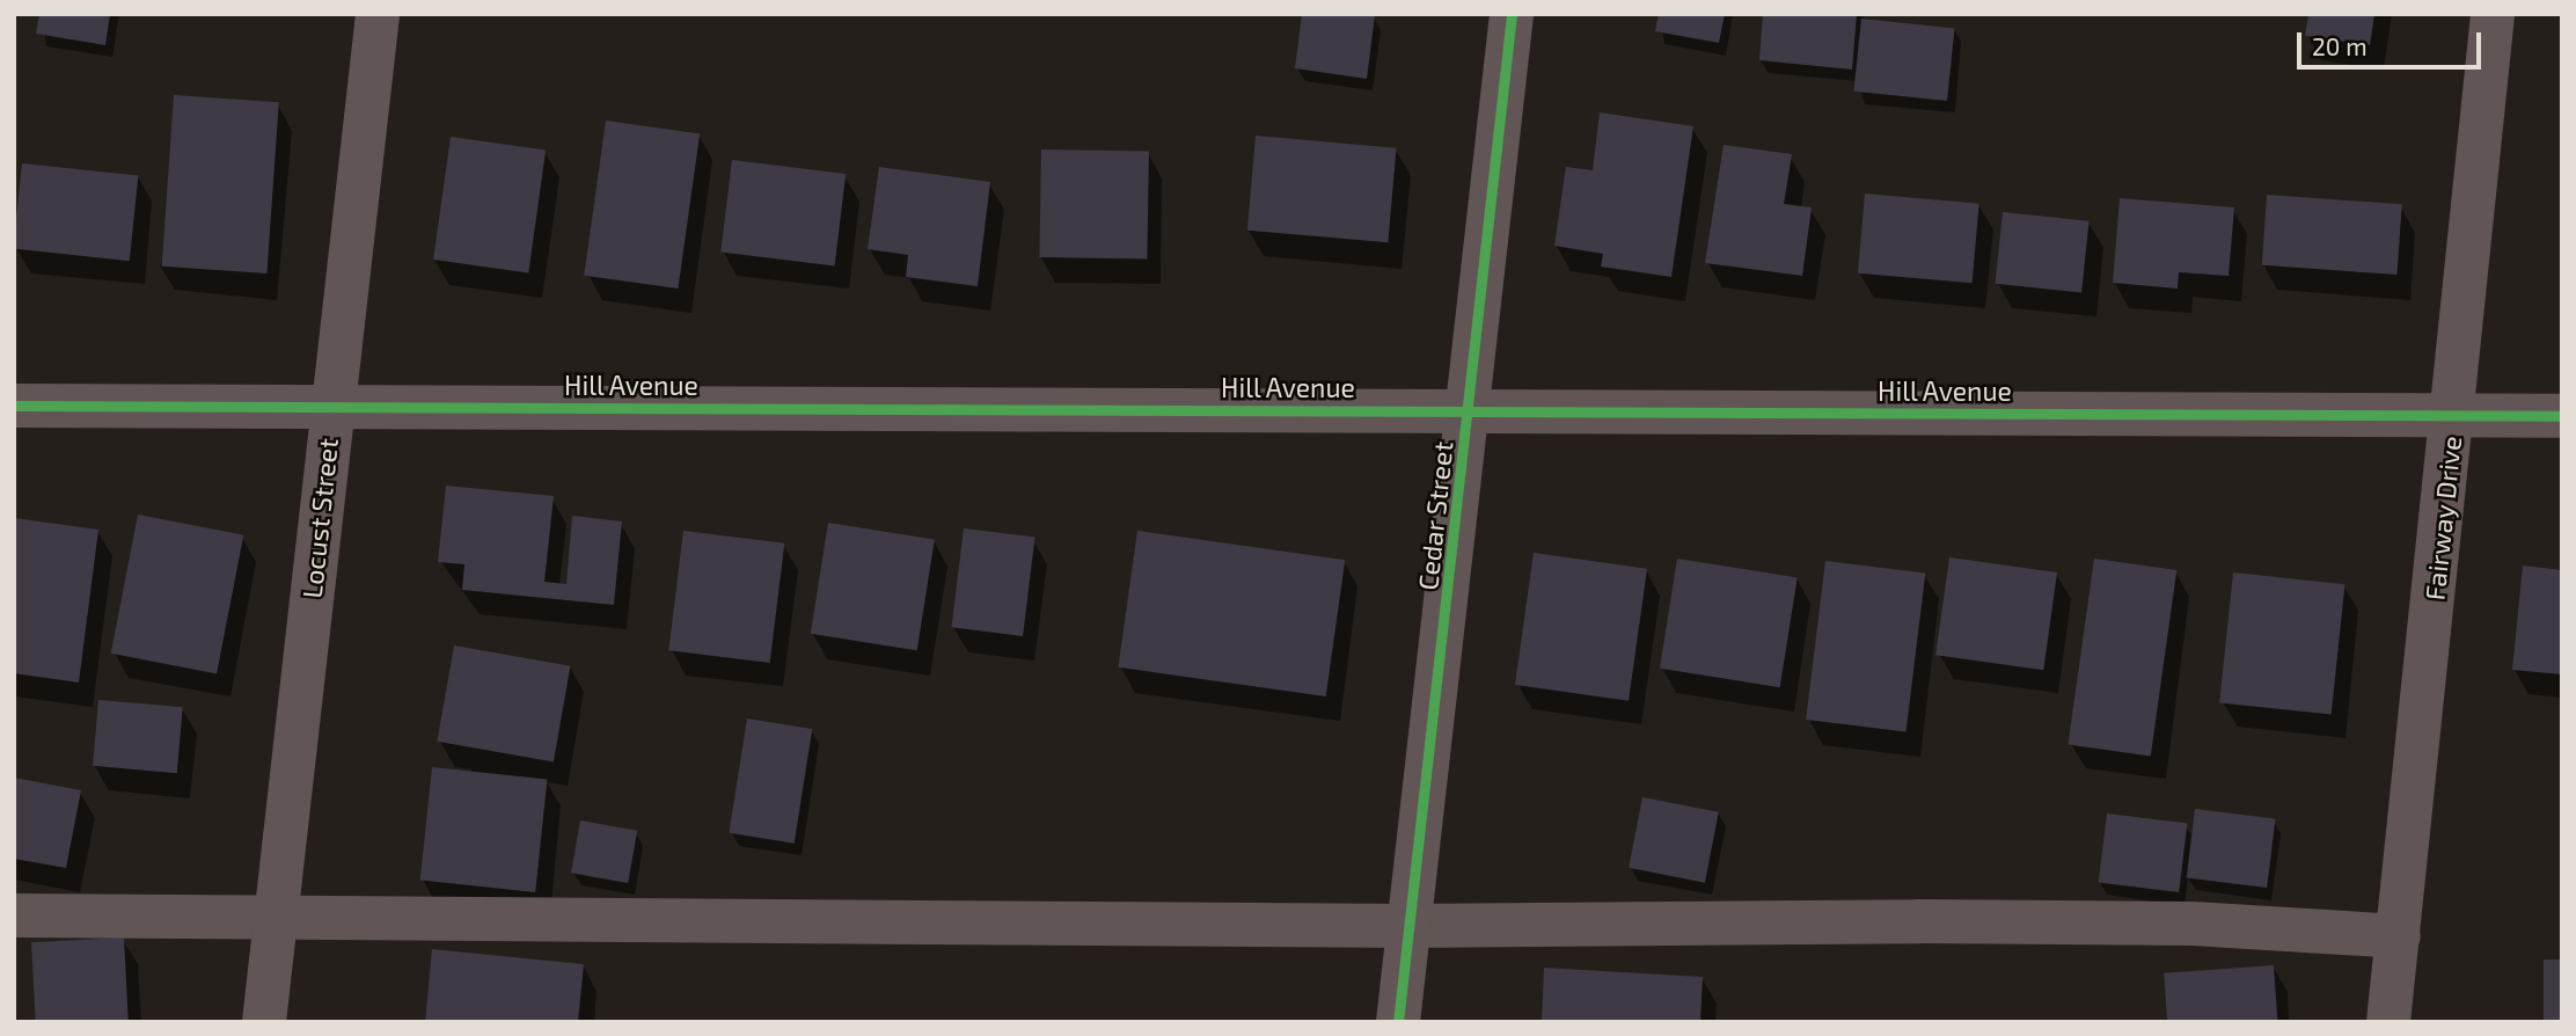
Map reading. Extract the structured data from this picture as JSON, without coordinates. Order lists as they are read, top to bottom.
{
  "streets": {
    "street": [
      "Hill Avenue",
      "Cedar Street",
      "Locust Street",
      "Fairway Drive"
    ]
  },
  "crossings": [
    ["Hill Avenue", "Cedar Street"],
    ["Hill Avenue", "Locust Street"],
    ["Hill Avenue", "Fairway Drive"]
  ],
  "scale_bar": "20 m"
}
